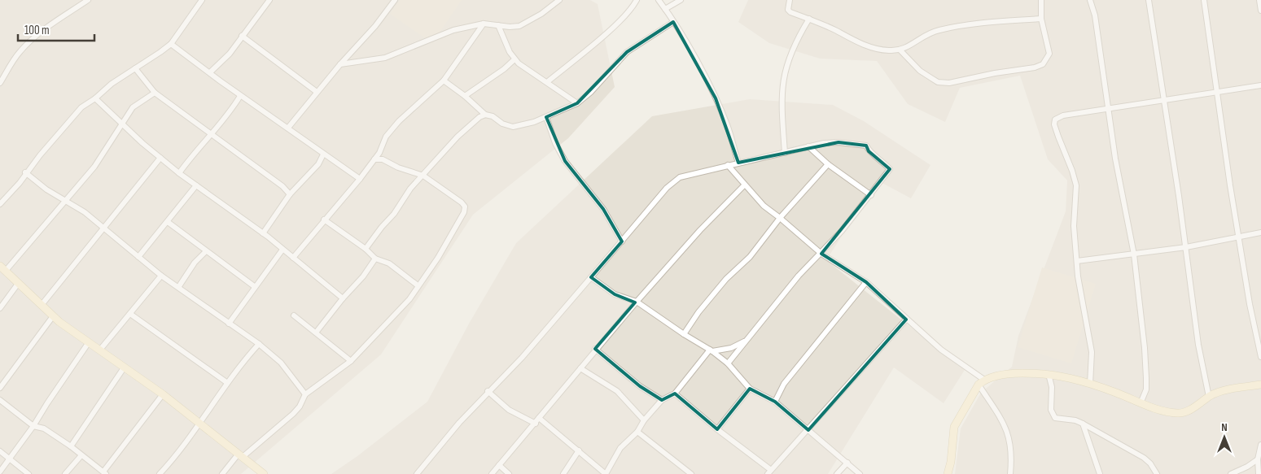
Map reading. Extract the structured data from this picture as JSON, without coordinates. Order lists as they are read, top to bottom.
{
  "scale_bar": "100 m",
  "north": "top"
}
